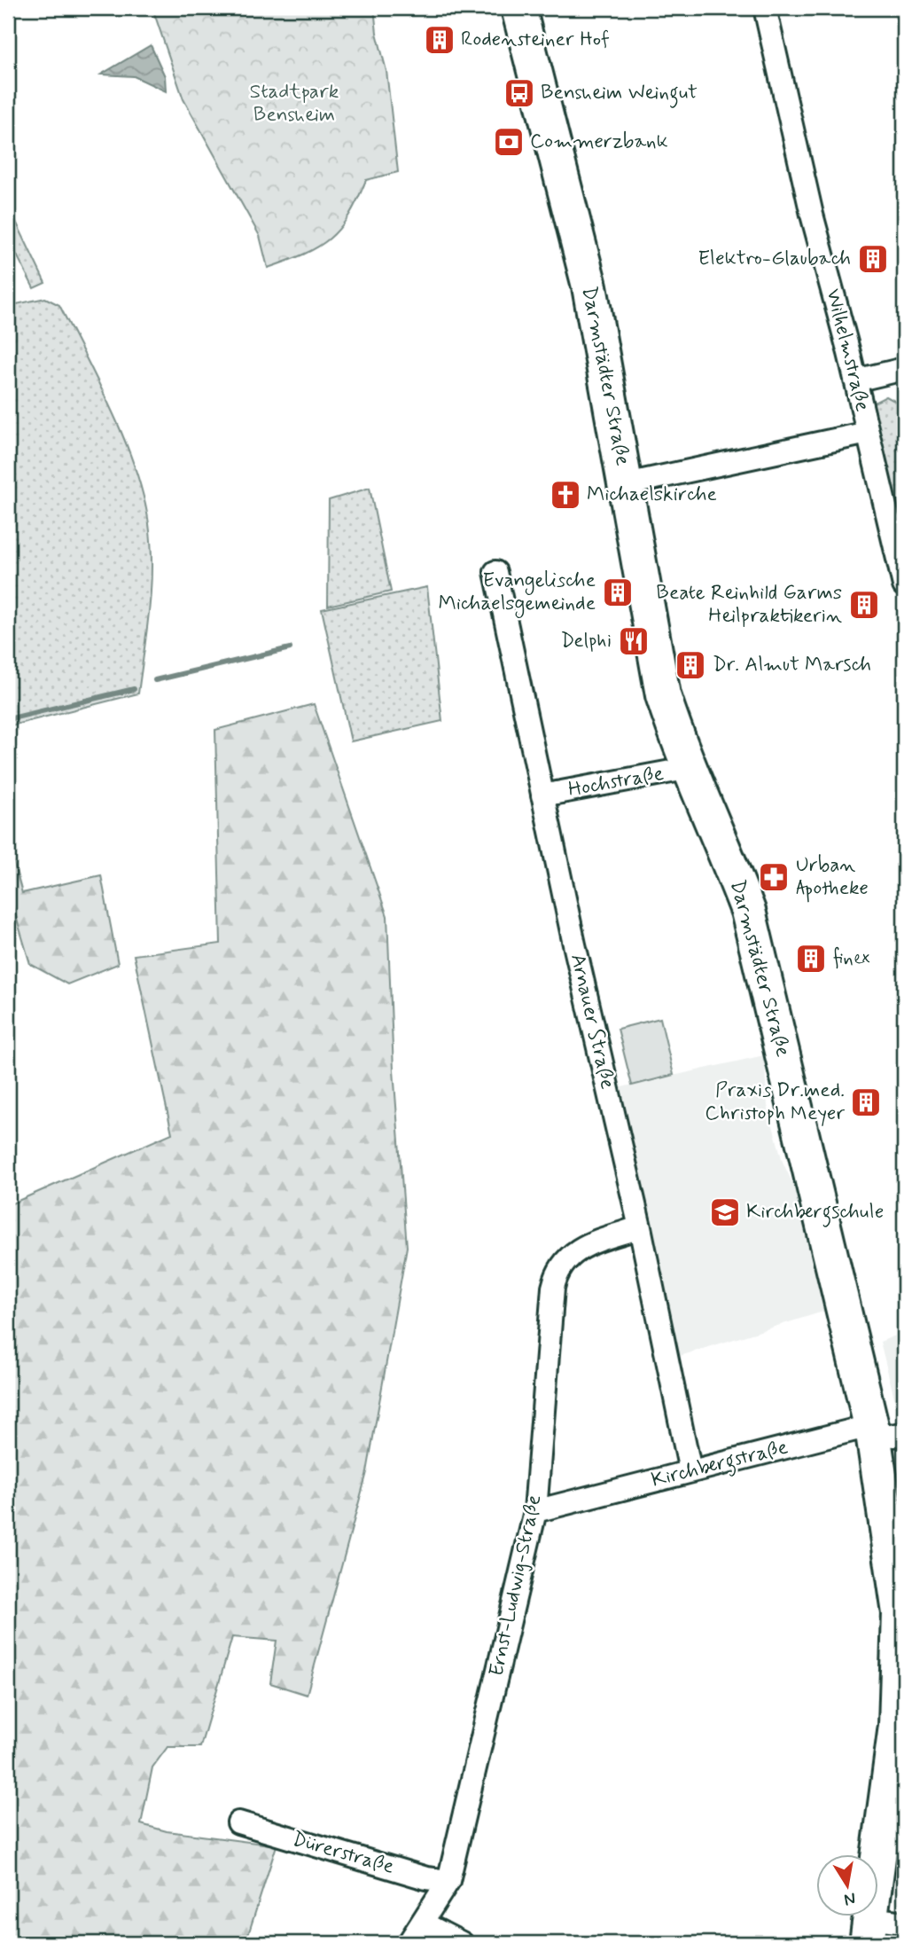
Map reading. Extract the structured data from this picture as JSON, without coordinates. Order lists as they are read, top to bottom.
{
  "streets": {
    "main road": ["Darmstädter Straße"],
    "street": [
      "Wilhelmstraße",
      "Hochstraße",
      "Arnauer Straße",
      "Kirchbergstraße",
      "Ernst-Ludwig-Straße",
      "Dürerstraße"
    ]
  },
  "crossings": [
    ["Darmstädter Straße", "Hochstraße"],
    ["Darmstädter Straße", "Kirchbergstraße"],
    ["Hochstraße", "Arnauer Straße"],
    ["Arnauer Straße", "Kirchbergstraße"],
    ["Arnauer Straße", "Ernst-Ludwig-Straße"],
    ["Kirchbergstraße", "Ernst-Ludwig-Straße"],
    ["Ernst-Ludwig-Straße", "Dürerstraße"]
  ],
  "parks": ["Stadtpark Bensheim"],
  "places": {
    "building": [
      "Rodensteiner Hof",
      "Elektro-Glaubach",
      "Evangelische Michaelsgemeinde",
      "Beate Reinhild Garms Heilpraktikerin",
      "Dr. Almut Marsch",
      "finex",
      "Praxis Dr.med. Christoph Meyer"
    ],
    "bus stop": ["Bensheim Weingut"],
    "bank": ["Commerzbank"],
    "church": ["Michaelskirche"],
    "restaurant": ["Delphi"],
    "pharmacy": ["Urban Apotheke"],
    "school or university": ["Kirchbergschule"]
  },
  "north": "bottom"
}
